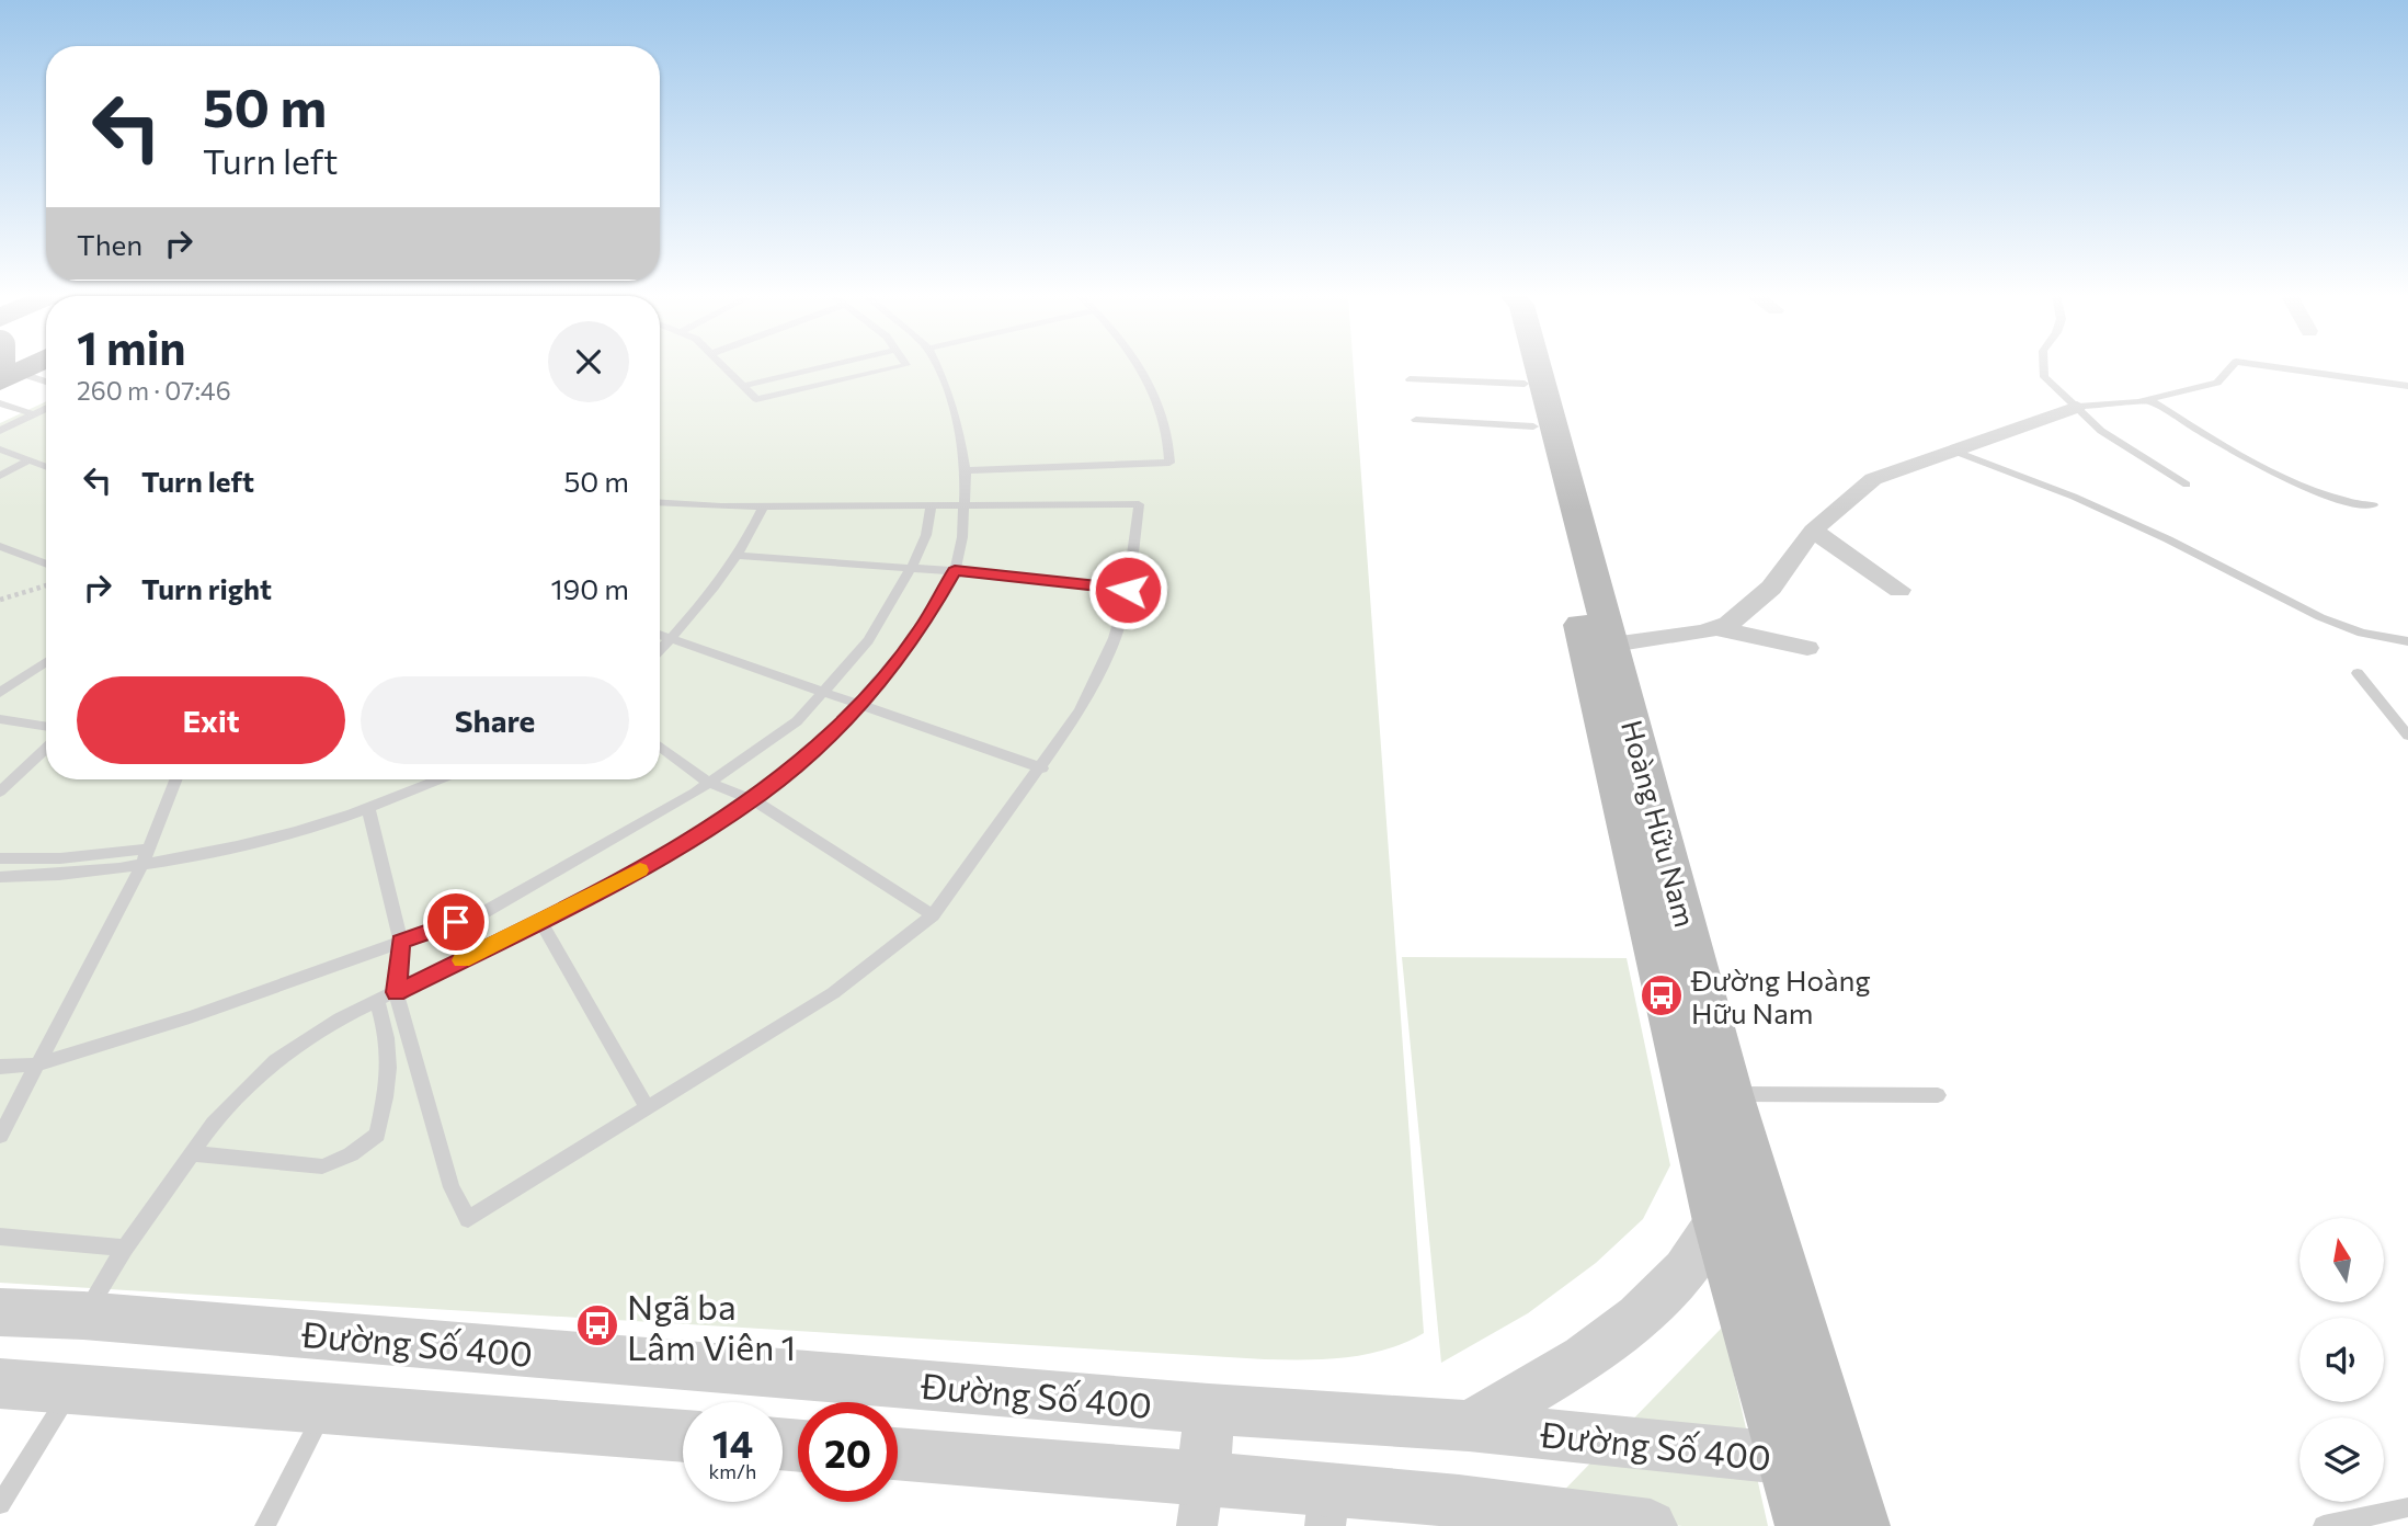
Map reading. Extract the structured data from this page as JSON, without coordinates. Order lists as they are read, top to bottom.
{
  "streets": {
    "main road": ["Hoàng Hữu Nam"],
    "street": ["Đường Số 400"]
  },
  "crossings": [
    ["Hoàng Hữu Nam", "Đường Số 400"]
  ],
  "places": {
    "bus stop": ["Đường Hoàng Hữu Nam", "Ngã ba Lâm Viên 1"]
  },
  "north": "top",
  "page": {
    "turn": ["50 m", "Turn left"],
    "then": "Then",
    "heading": ["1 min", "260 m · 07:46"],
    "list": [
      {
        "name": "Turn left",
        "value": "50 m"
      },
      {
        "name": "Turn right",
        "value": "190 m"
      }
    ],
    "buttons": ["Exit", "Share"],
    "speed": "14 km/h",
    "limit": "20"
  }
}
